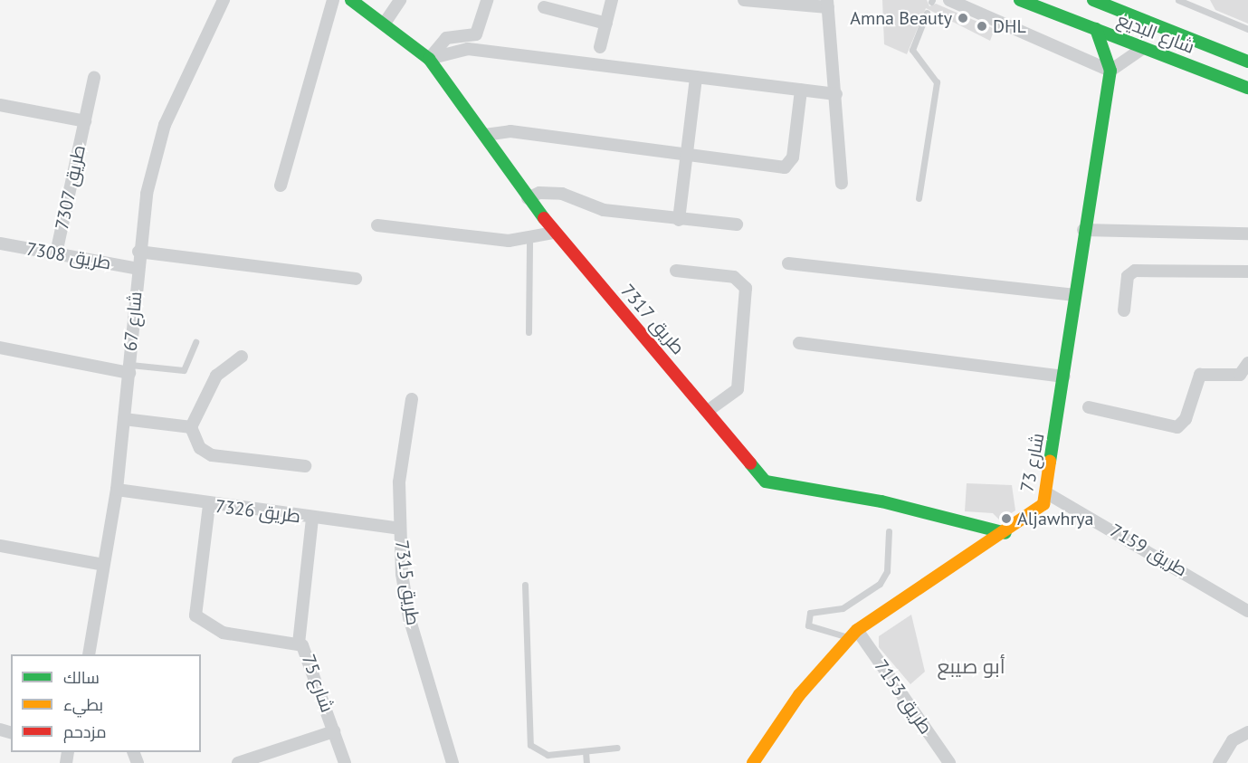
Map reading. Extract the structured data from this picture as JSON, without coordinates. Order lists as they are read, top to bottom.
{
  "streets": {
    "street": [
      "شارع البديع",
      "طريق 7307",
      "طريق 7308",
      "طريق 7317",
      "شارع 67",
      "شارع 73",
      "طريق 7326",
      "طريق 7159",
      "طريق 7315",
      "شارع 75",
      "طريق 7153"
    ]
  },
  "crossings": [
    ["شارع البديع", "شارع 73"],
    ["طريق 7307", "طريق 7308"],
    ["طريق 7308", "شارع 67"],
    ["طريق 7317", "شارع 73"],
    ["شارع 67", "طريق 7326"],
    ["شارع 73", "طريق 7159"],
    ["شارع 73", "طريق 7153"],
    ["طريق 7326", "طريق 7315"],
    ["طريق 7326", "شارع 75"]
  ],
  "districts": ["أبو صيبع"],
  "places": ["Amna Beauty", "DHL", "Aljawhrya"],
  "legend": ["سالك", "بطيء", "مزدحم"]
}
